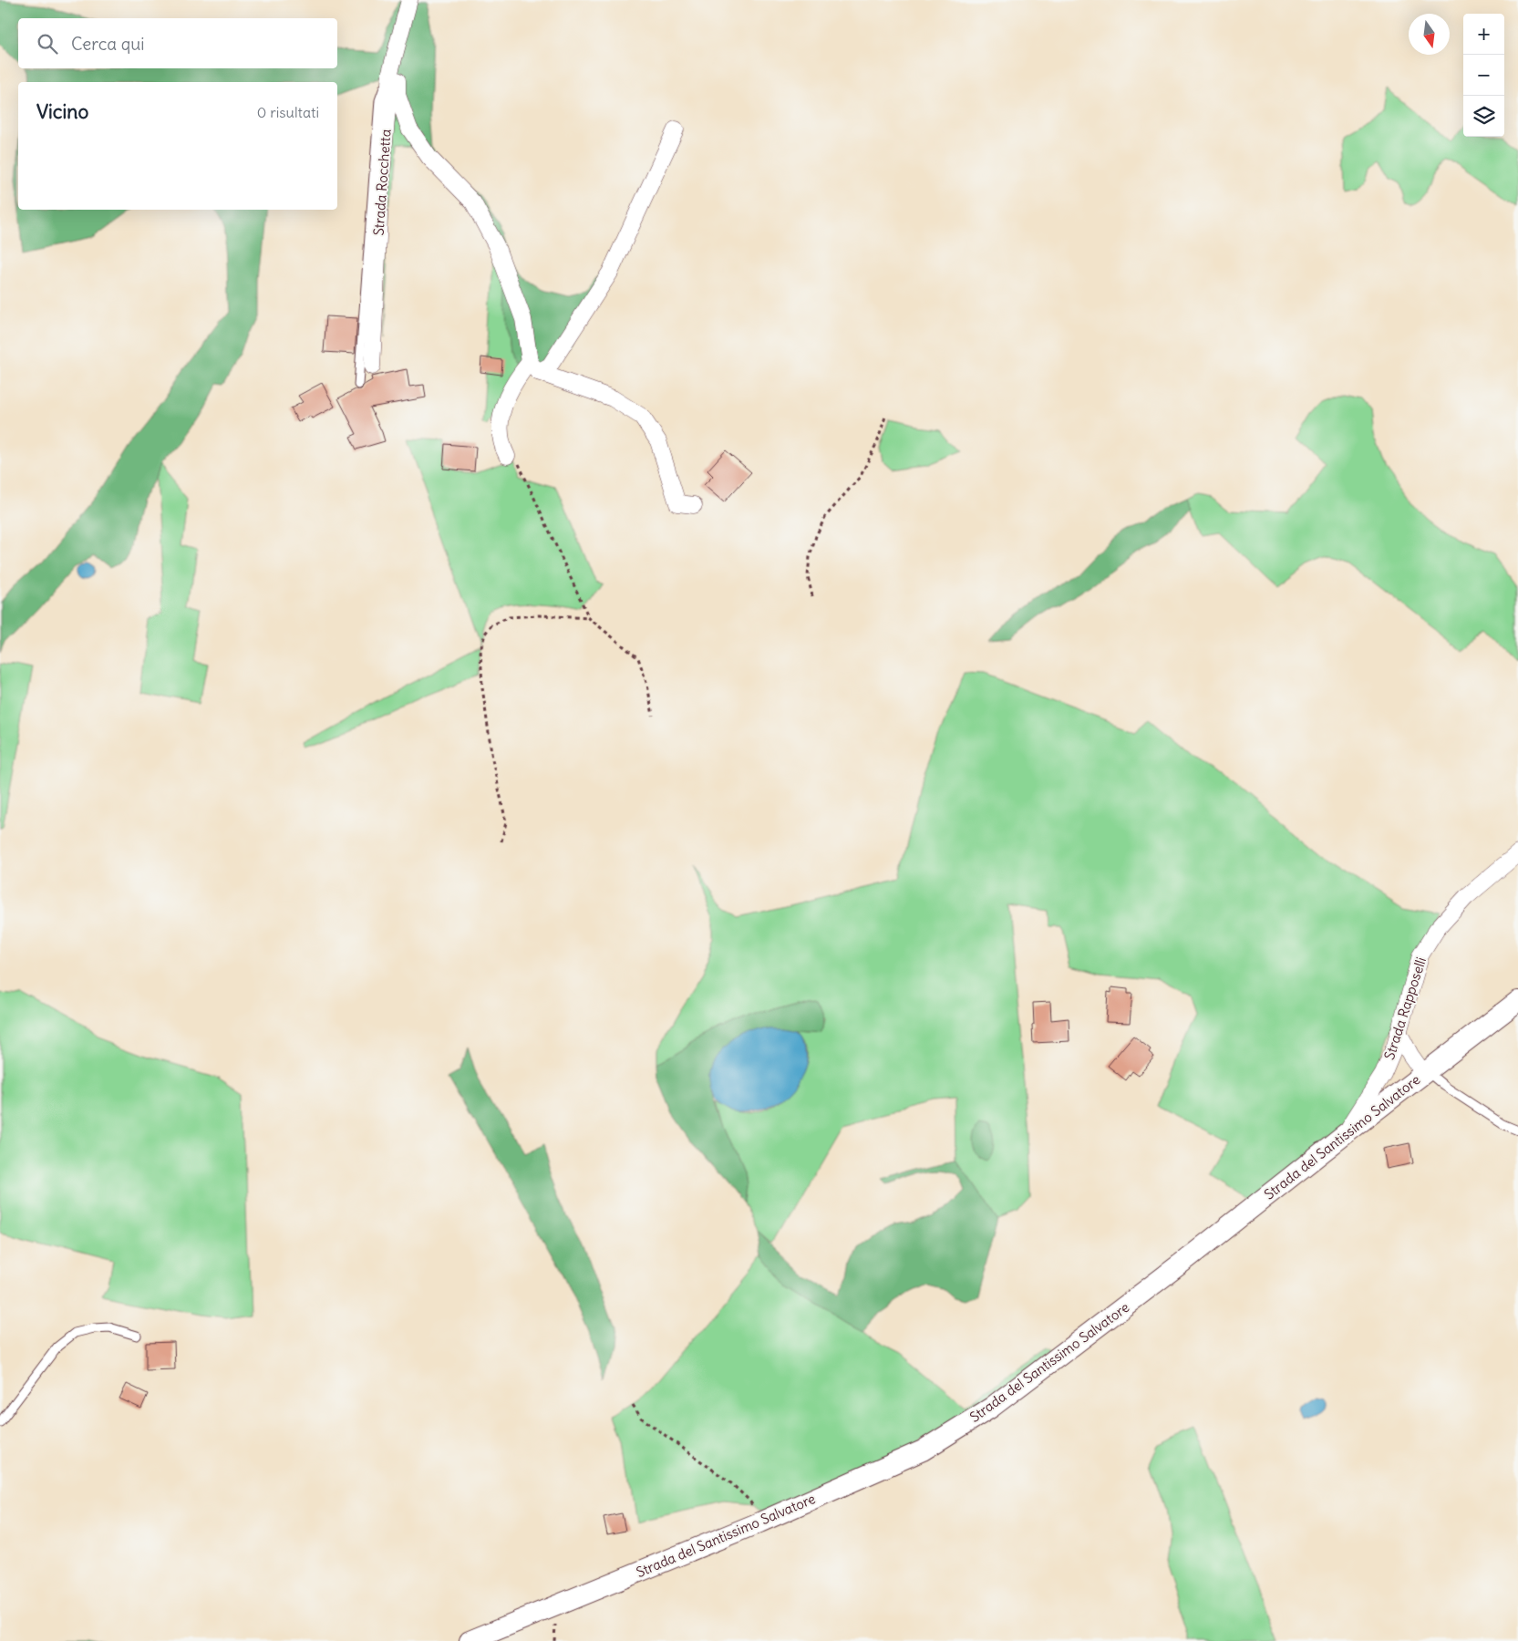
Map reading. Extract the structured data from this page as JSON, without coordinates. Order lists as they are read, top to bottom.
{
  "streets": {
    "street": ["Strada Rocchetta", "Strada Rapposelli", "Strada del Santissimo Salvatore"]
  },
  "crossings": [
    ["Strada Rapposelli", "Strada del Santissimo Salvatore"]
  ],
  "north": "bottom",
  "page": {
    "map_buttons": ["+", "−"],
    "search": "Cerca qui",
    "heading": ["Vicino", "0 risultati"]
  }
}
